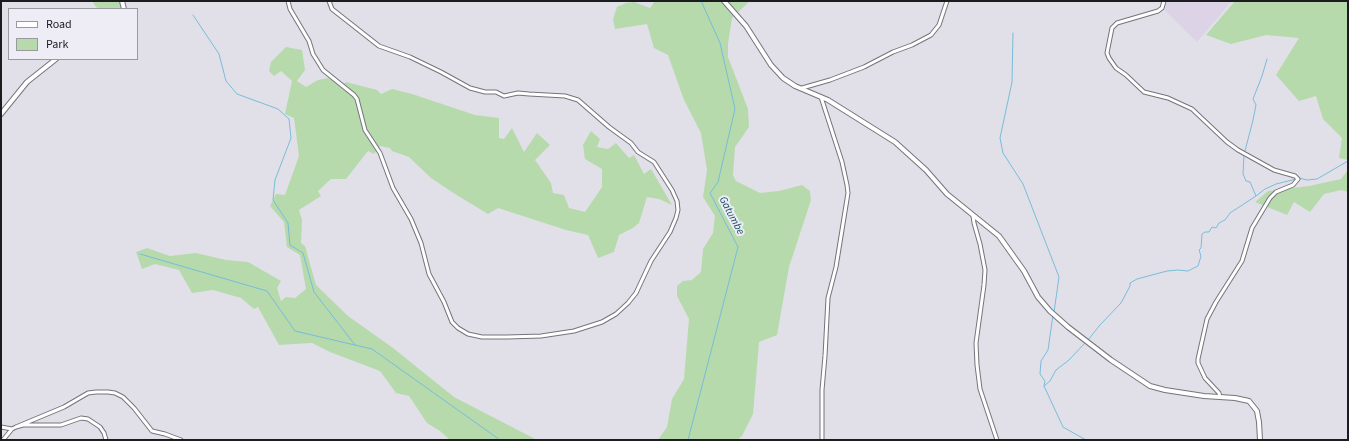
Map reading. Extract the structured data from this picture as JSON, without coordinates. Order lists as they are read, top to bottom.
{
  "water": ["Gatumbe"],
  "legend": ["Road", "Park"]
}
